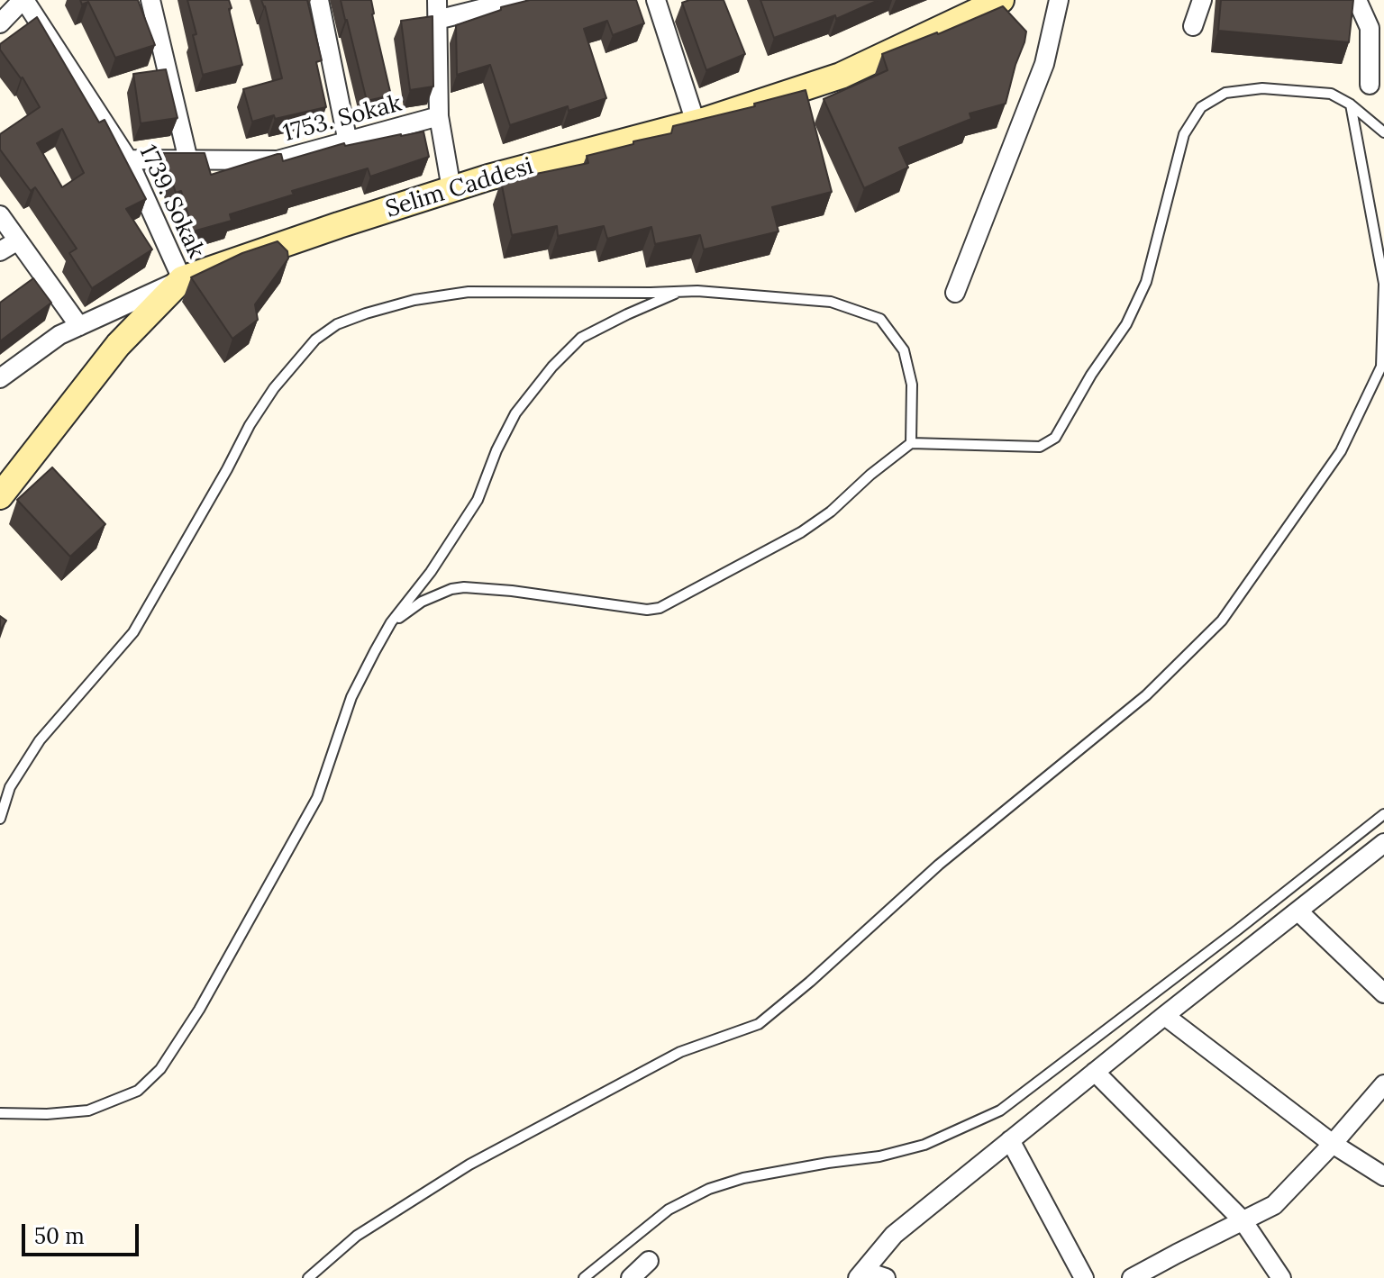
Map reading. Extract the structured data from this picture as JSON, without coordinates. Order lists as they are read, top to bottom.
{
  "streets": {
    "main road": ["Selim Caddesi"],
    "street": ["1753. Sokak", "1739. Sokak"]
  },
  "crossings": [
    ["1753. Sokak", "1739. Sokak"],
    ["Selim Caddesi", "1739. Sokak"]
  ],
  "scale_bar": "50 m"
}
